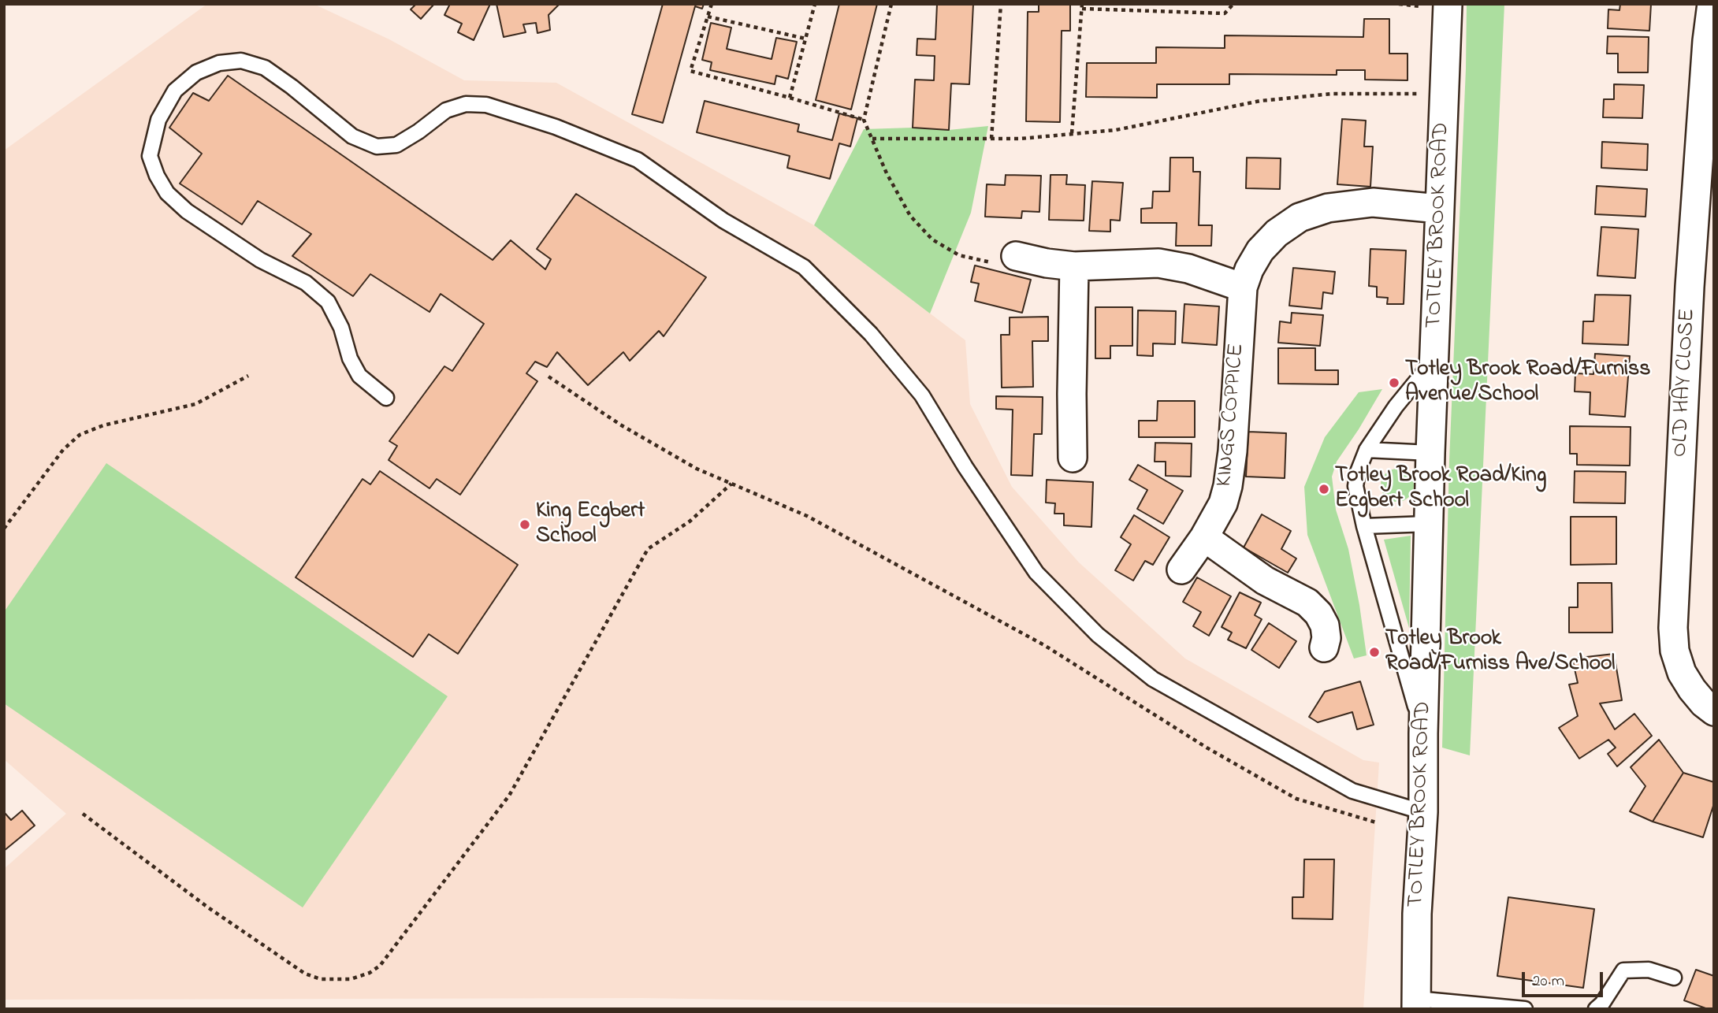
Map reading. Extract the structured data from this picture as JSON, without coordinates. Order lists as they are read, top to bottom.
{
  "streets": {
    "street": ["TOTLEY BROOK ROAD", "OLD HAY CLOSE", "KINGS COPPICE"]
  },
  "crossings": [
    ["TOTLEY BROOK ROAD", "KINGS COPPICE"]
  ],
  "places": [
    "Totley Brook Road/Furniss Avenue/School",
    "Totley Brook Road/King Ecgbert School",
    "King Ecgbert School",
    "Totley Brook Road/Furniss Ave/School"
  ],
  "scale_bar": "20 m"
}
